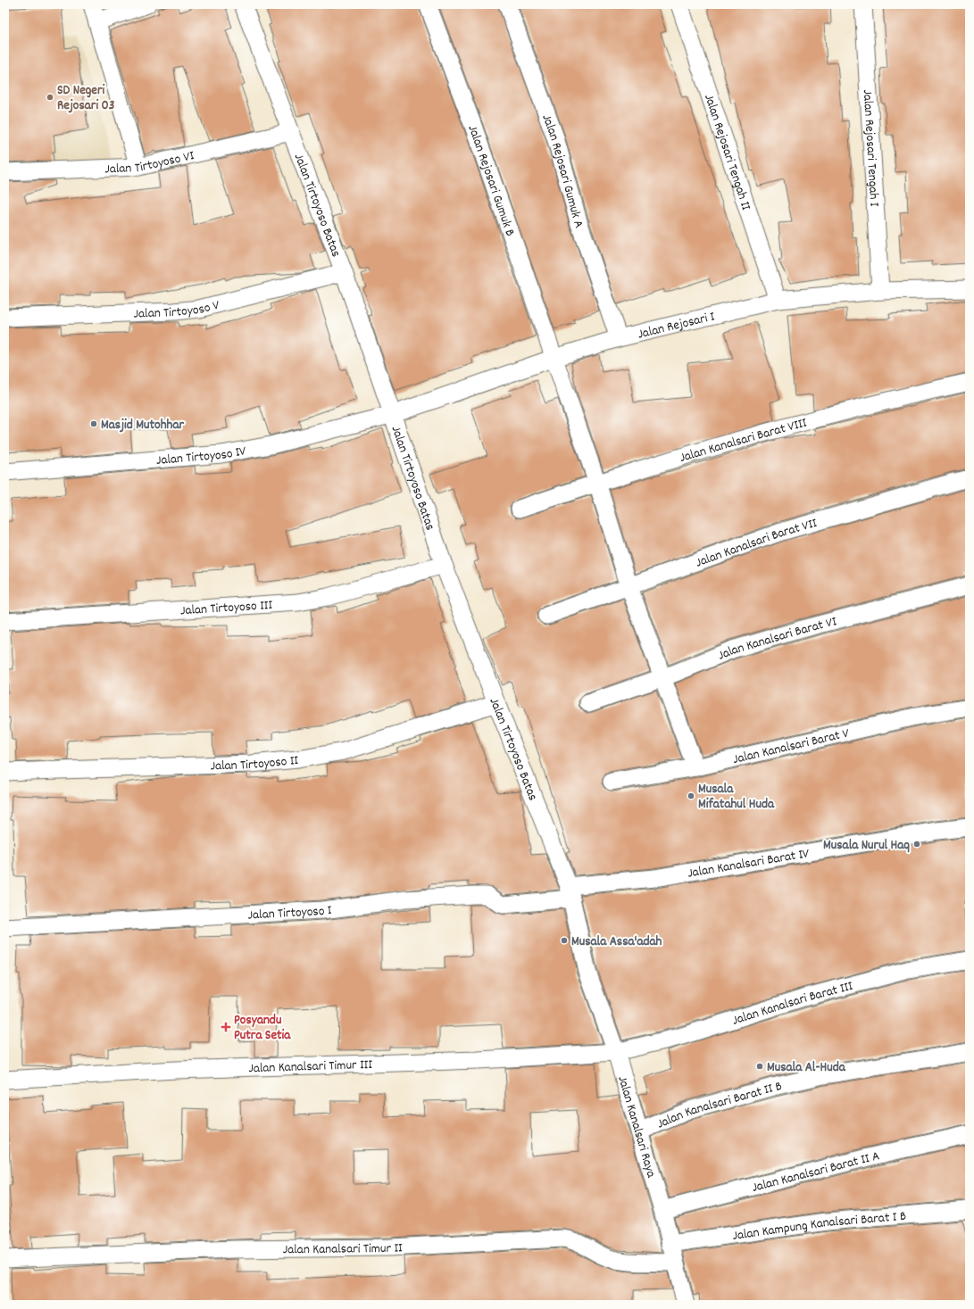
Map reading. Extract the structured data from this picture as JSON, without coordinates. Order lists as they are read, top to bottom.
{
  "streets": {
    "street": [
      "Jalan Rejosari Tengah I",
      "Jalan Rejosari Tengah II",
      "Jalan Tirtoyoso VI",
      "Jalan Rejosari Gumuk A",
      "Jalan Rejosari Gumuk B",
      "Jalan Tirtoyoso Batas",
      "Jalan Tirtoyoso V",
      "Jalan Rejosari I",
      "Jalan Kanalsari Barat VIII",
      "Jalan Tirtoyoso IV",
      "Jalan Kanalsari Barat VII",
      "Jalan Tirtoyoso III",
      "Jalan Kanalsari Barat VI",
      "Jalan Kanalsari Barat V",
      "Jalan Tirtoyoso II",
      "Jalan Kanalsari Barat IV",
      "Jalan Tirtoyoso I",
      "Jalan Kanalsari Barat III",
      "Jalan Kanalsari Timur III",
      "Jalan Kanalsari Barat II B",
      "Jalan Kanalsari Raya",
      "Jalan Kanalsari Barat II A",
      "Jalan Kampung Kanalsari Barat I B",
      "Jalan Kanalsari Timur II"
    ]
  },
  "crossings": [
    ["Jalan Rejosari Tengah I", "Jalan Rejosari I"],
    ["Jalan Rejosari Tengah II", "Jalan Rejosari I"],
    ["Jalan Tirtoyoso VI", "Jalan Tirtoyoso Batas"],
    ["Jalan Rejosari Gumuk A", "Jalan Rejosari I"],
    ["Jalan Rejosari Gumuk B", "Jalan Rejosari I"],
    ["Jalan Rejosari Gumuk B", "Jalan Kanalsari Barat VIII"],
    ["Jalan Rejosari Gumuk B", "Jalan Kanalsari Barat VII"],
    ["Jalan Rejosari Gumuk B", "Jalan Kanalsari Barat VI"],
    ["Jalan Rejosari Gumuk B", "Jalan Kanalsari Barat V"],
    ["Jalan Tirtoyoso Batas", "Jalan Tirtoyoso V"],
    ["Jalan Tirtoyoso Batas", "Jalan Rejosari I"],
    ["Jalan Tirtoyoso Batas", "Jalan Tirtoyoso IV"],
    ["Jalan Tirtoyoso Batas", "Jalan Tirtoyoso III"],
    ["Jalan Tirtoyoso Batas", "Jalan Tirtoyoso II"],
    ["Jalan Tirtoyoso Batas", "Jalan Kanalsari Barat IV"],
    ["Jalan Tirtoyoso Batas", "Jalan Tirtoyoso I"],
    ["Jalan Tirtoyoso Batas", "Jalan Kanalsari Raya"],
    ["Jalan Rejosari I", "Jalan Tirtoyoso IV"],
    ["Jalan Kanalsari Barat IV", "Jalan Tirtoyoso I"],
    ["Jalan Kanalsari Barat III", "Jalan Kanalsari Timur III"],
    ["Jalan Kanalsari Barat III", "Jalan Kanalsari Raya"],
    ["Jalan Kanalsari Timur III", "Jalan Kanalsari Raya"],
    ["Jalan Kanalsari Barat II B", "Jalan Kanalsari Raya"],
    ["Jalan Kanalsari Raya", "Jalan Kanalsari Barat II A"],
    ["Jalan Kanalsari Raya", "Jalan Kampung Kanalsari Barat I B"],
    ["Jalan Kanalsari Raya", "Jalan Kanalsari Timur II"]
  ],
  "places": {
    "other": [
      "SD Negeri Rejosari 03",
      "Masjid Mutohhar",
      "Musala Mifatahul Huda",
      "Musala Nurul Haq",
      "Musala Assa'adah",
      "Musala Al-Huda"
    ],
    "health": ["Posyandu Putra Setia"]
  }
}
